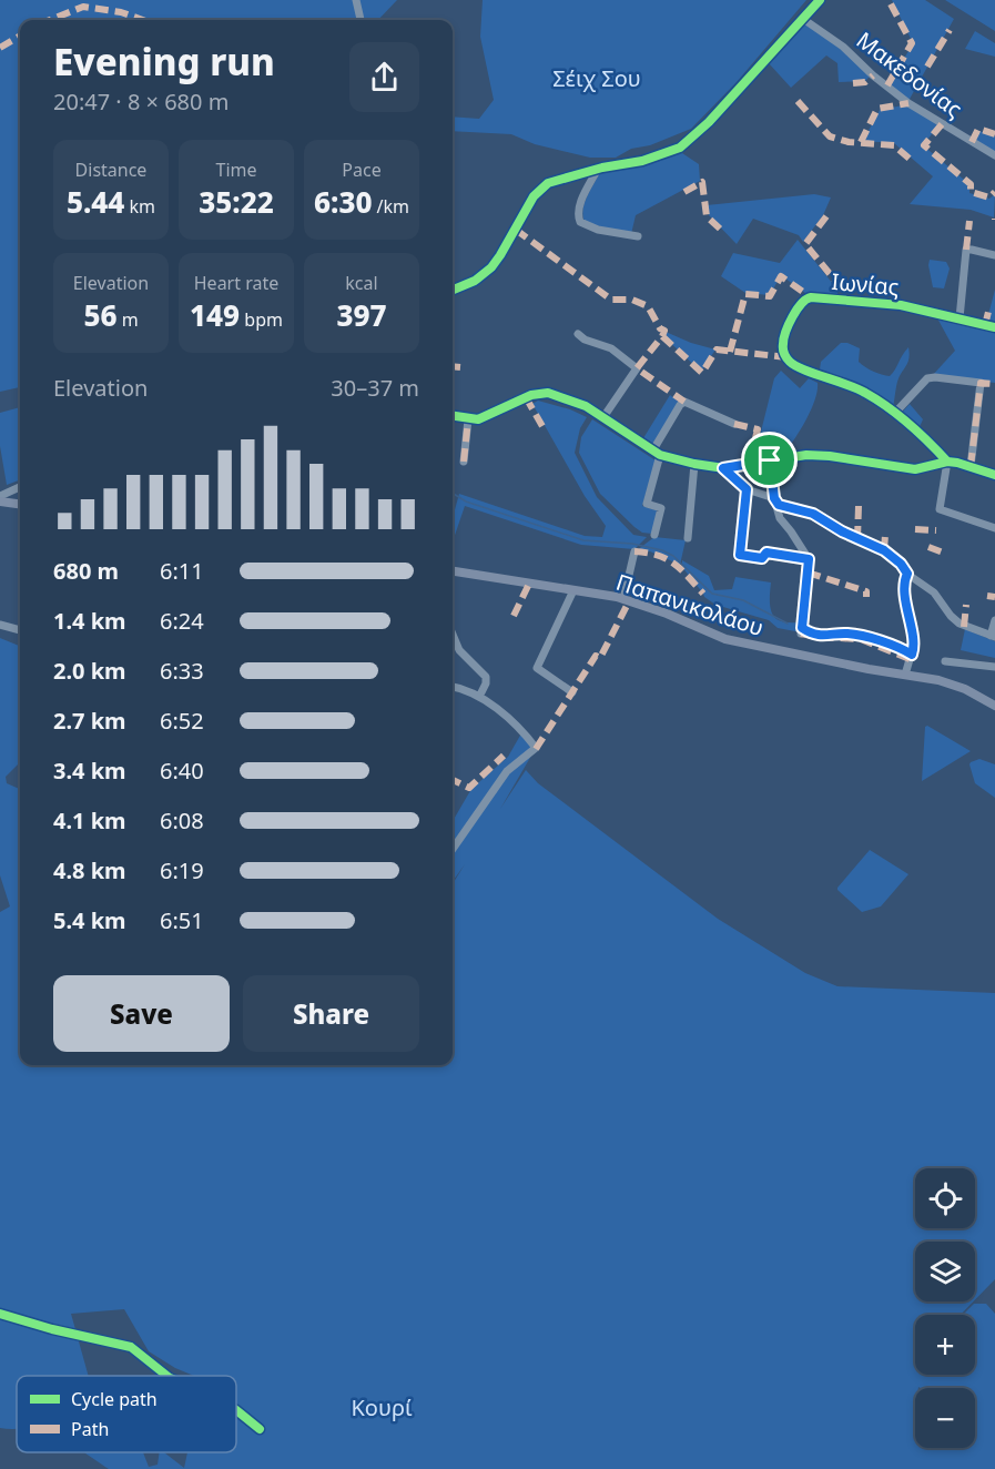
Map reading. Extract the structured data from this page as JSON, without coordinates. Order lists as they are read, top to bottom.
{
  "streets": {
    "main road": ["Παπανικολάου"],
    "street": ["Μακεδονίας", "Ιωνίας"]
  },
  "parks": ["Σέιχ Σου", "Κουρί"],
  "legend": ["Cycle path", "Path"],
  "page": {
    "heading": ["Evening run", "20:47 · 8 × 680 m"],
    "stats": [
      ["Distance", "5.44 km"],
      ["Time", "35:22"],
      ["Pace", "6:30 /km"],
      ["Elevation", "56 m"],
      ["Heart rate", "149 bpm"],
      ["kcal", "397"]
    ],
    "chart": ["Elevation", "30–37 m"],
    "list": [
      {
        "name": "680 m",
        "note": "6:11"
      },
      {
        "name": "1.4 km",
        "note": "6:24"
      },
      {
        "name": "2.0 km",
        "note": "6:33"
      },
      {
        "name": "2.7 km",
        "note": "6:52"
      },
      {
        "name": "3.4 km",
        "note": "6:40"
      },
      {
        "name": "4.1 km",
        "note": "6:08"
      },
      {
        "name": "4.8 km",
        "note": "6:19"
      },
      {
        "name": "5.4 km",
        "note": "6:51"
      }
    ],
    "buttons": ["Save", "Share"],
    "map_buttons": ["+", "−"]
  }
}
